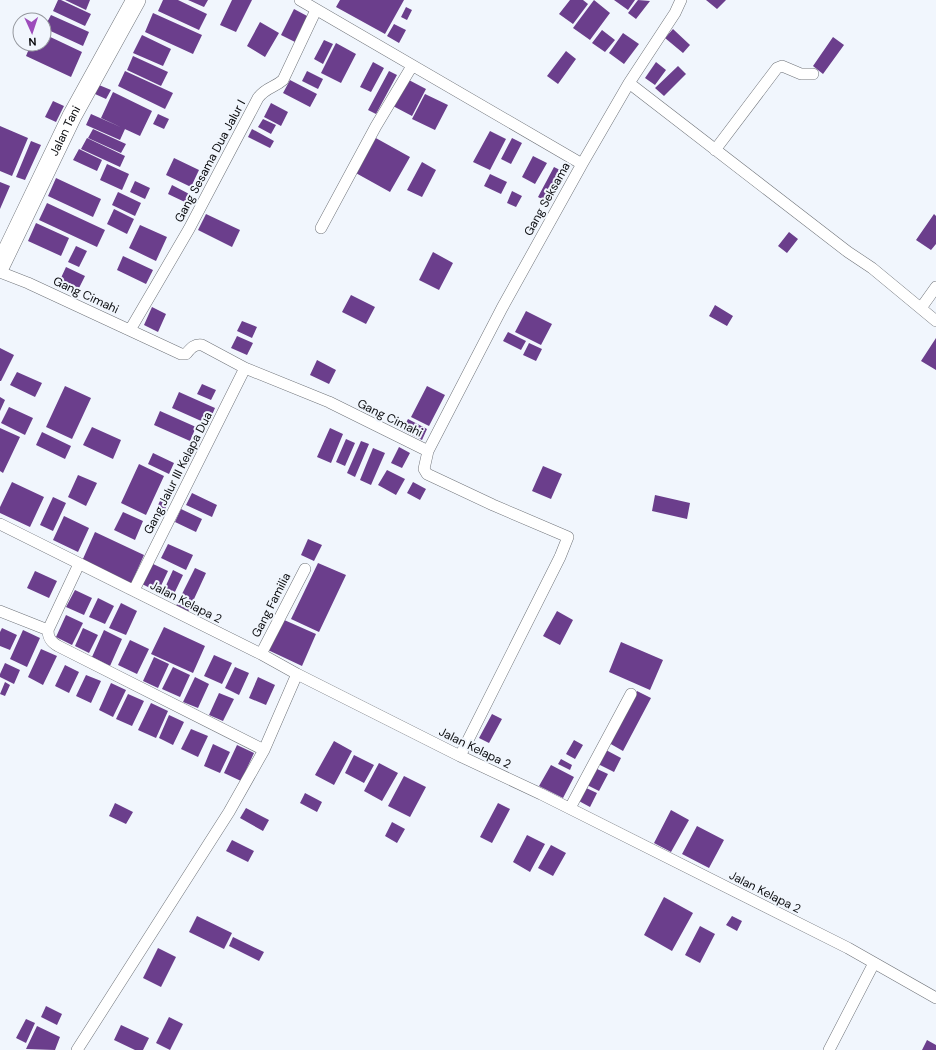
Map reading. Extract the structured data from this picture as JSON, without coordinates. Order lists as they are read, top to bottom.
{
  "streets": {
    "highway": ["Jalan Tani"],
    "street": [
      "Gang Sesama Dua Jalur I",
      "Gang Seksama",
      "Gang Cimahi",
      "Gang Jalur III Kelapa Dua",
      "Jalan Kelapa 2",
      "Gang Familia"
    ]
  },
  "crossings": [
    ["Gang Sesama Dua Jalur I", "Gang Seksama"],
    ["Gang Sesama Dua Jalur I", "Gang Cimahi"],
    ["Gang Seksama", "Gang Cimahi"],
    ["Gang Cimahi", "Gang Jalur III Kelapa Dua"],
    ["Gang Cimahi", "Jalan Kelapa 2"],
    ["Gang Jalur III Kelapa Dua", "Jalan Kelapa 2"],
    ["Jalan Kelapa 2", "Gang Familia"]
  ],
  "north": "bottom"
}
